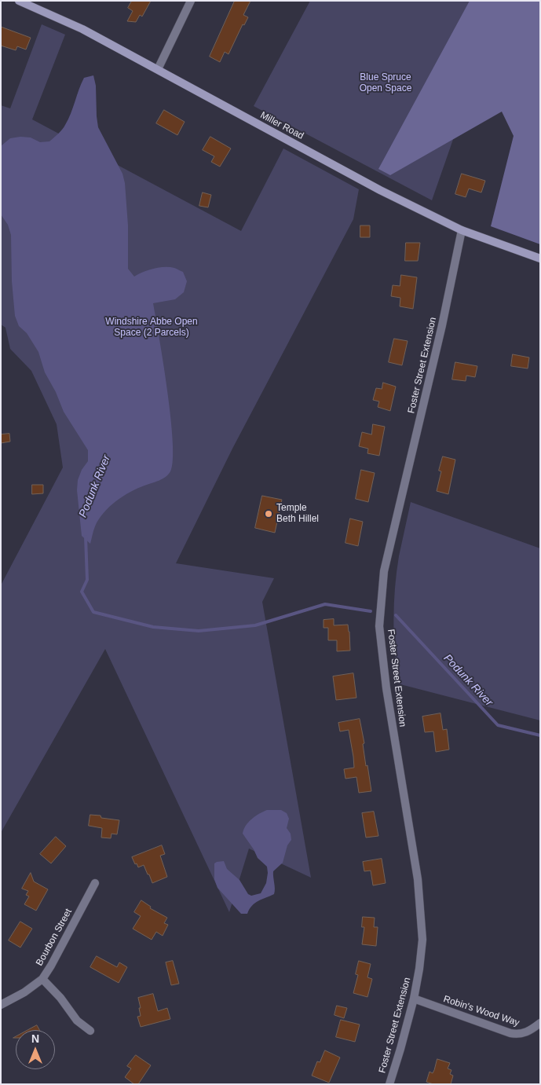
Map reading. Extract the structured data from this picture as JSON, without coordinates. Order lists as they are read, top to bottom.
{
  "streets": {
    "street": [
      "Miller Road",
      "Foster Street Extension",
      "Bourbon Street",
      "Robin's Wood Way"
    ]
  },
  "crossings": [
    ["Miller Road", "Foster Street Extension"],
    ["Foster Street Extension", "Robin's Wood Way"]
  ],
  "water": ["Podunk River"],
  "parks": ["Blue Spruce Open Space", "Windshire Abbe Open Space (2 Parcels)"],
  "places": ["Temple Beth Hillel"],
  "north": "top"
}
